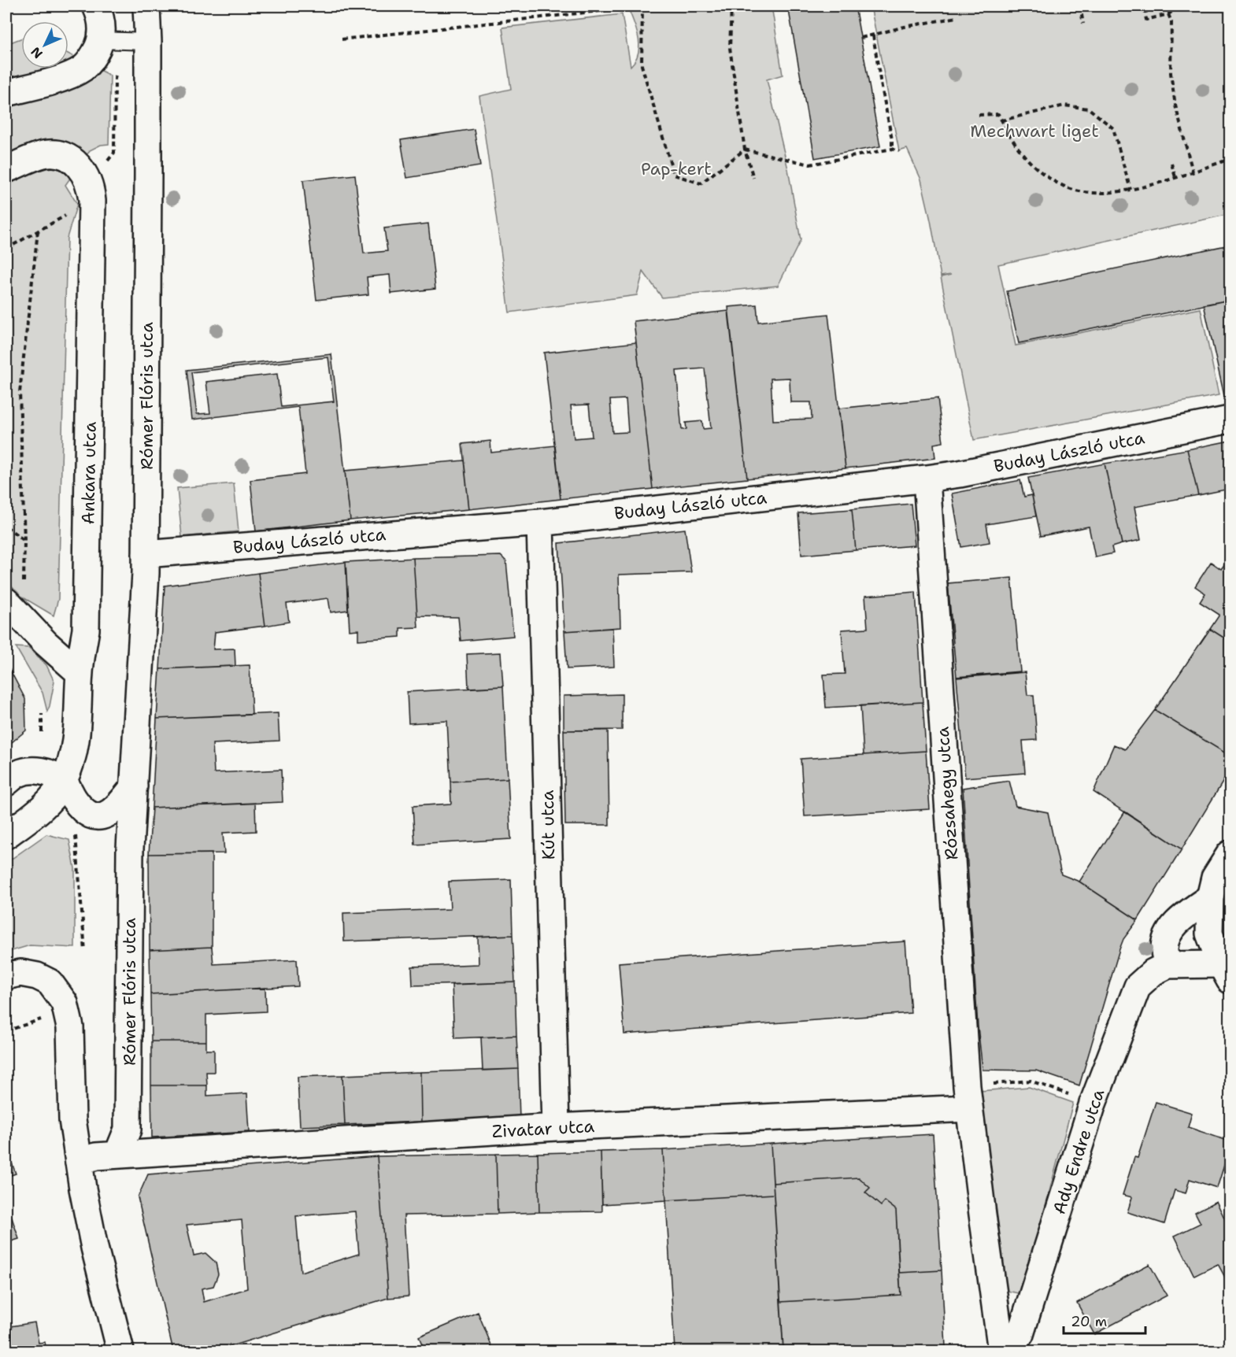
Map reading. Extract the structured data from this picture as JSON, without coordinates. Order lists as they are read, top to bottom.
{
  "streets": {
    "street": [
      "Rómer Flóris utca",
      "Buday László utca",
      "Ankara utca",
      "Rózsahegy utca",
      "Kút utca",
      "Zivatar utca",
      "Ady Endre utca"
    ]
  },
  "crossings": [
    ["Rómer Flóris utca", "Buday László utca"],
    ["Rómer Flóris utca", "Zivatar utca"],
    ["Buday László utca", "Rózsahegy utca"],
    ["Buday László utca", "Kút utca"],
    ["Rózsahegy utca", "Zivatar utca"],
    ["Kút utca", "Zivatar utca"]
  ],
  "parks": ["Mechwart liget", "Pap-kert"],
  "scale_bar": "20 m",
  "north": "bottom left"
}
